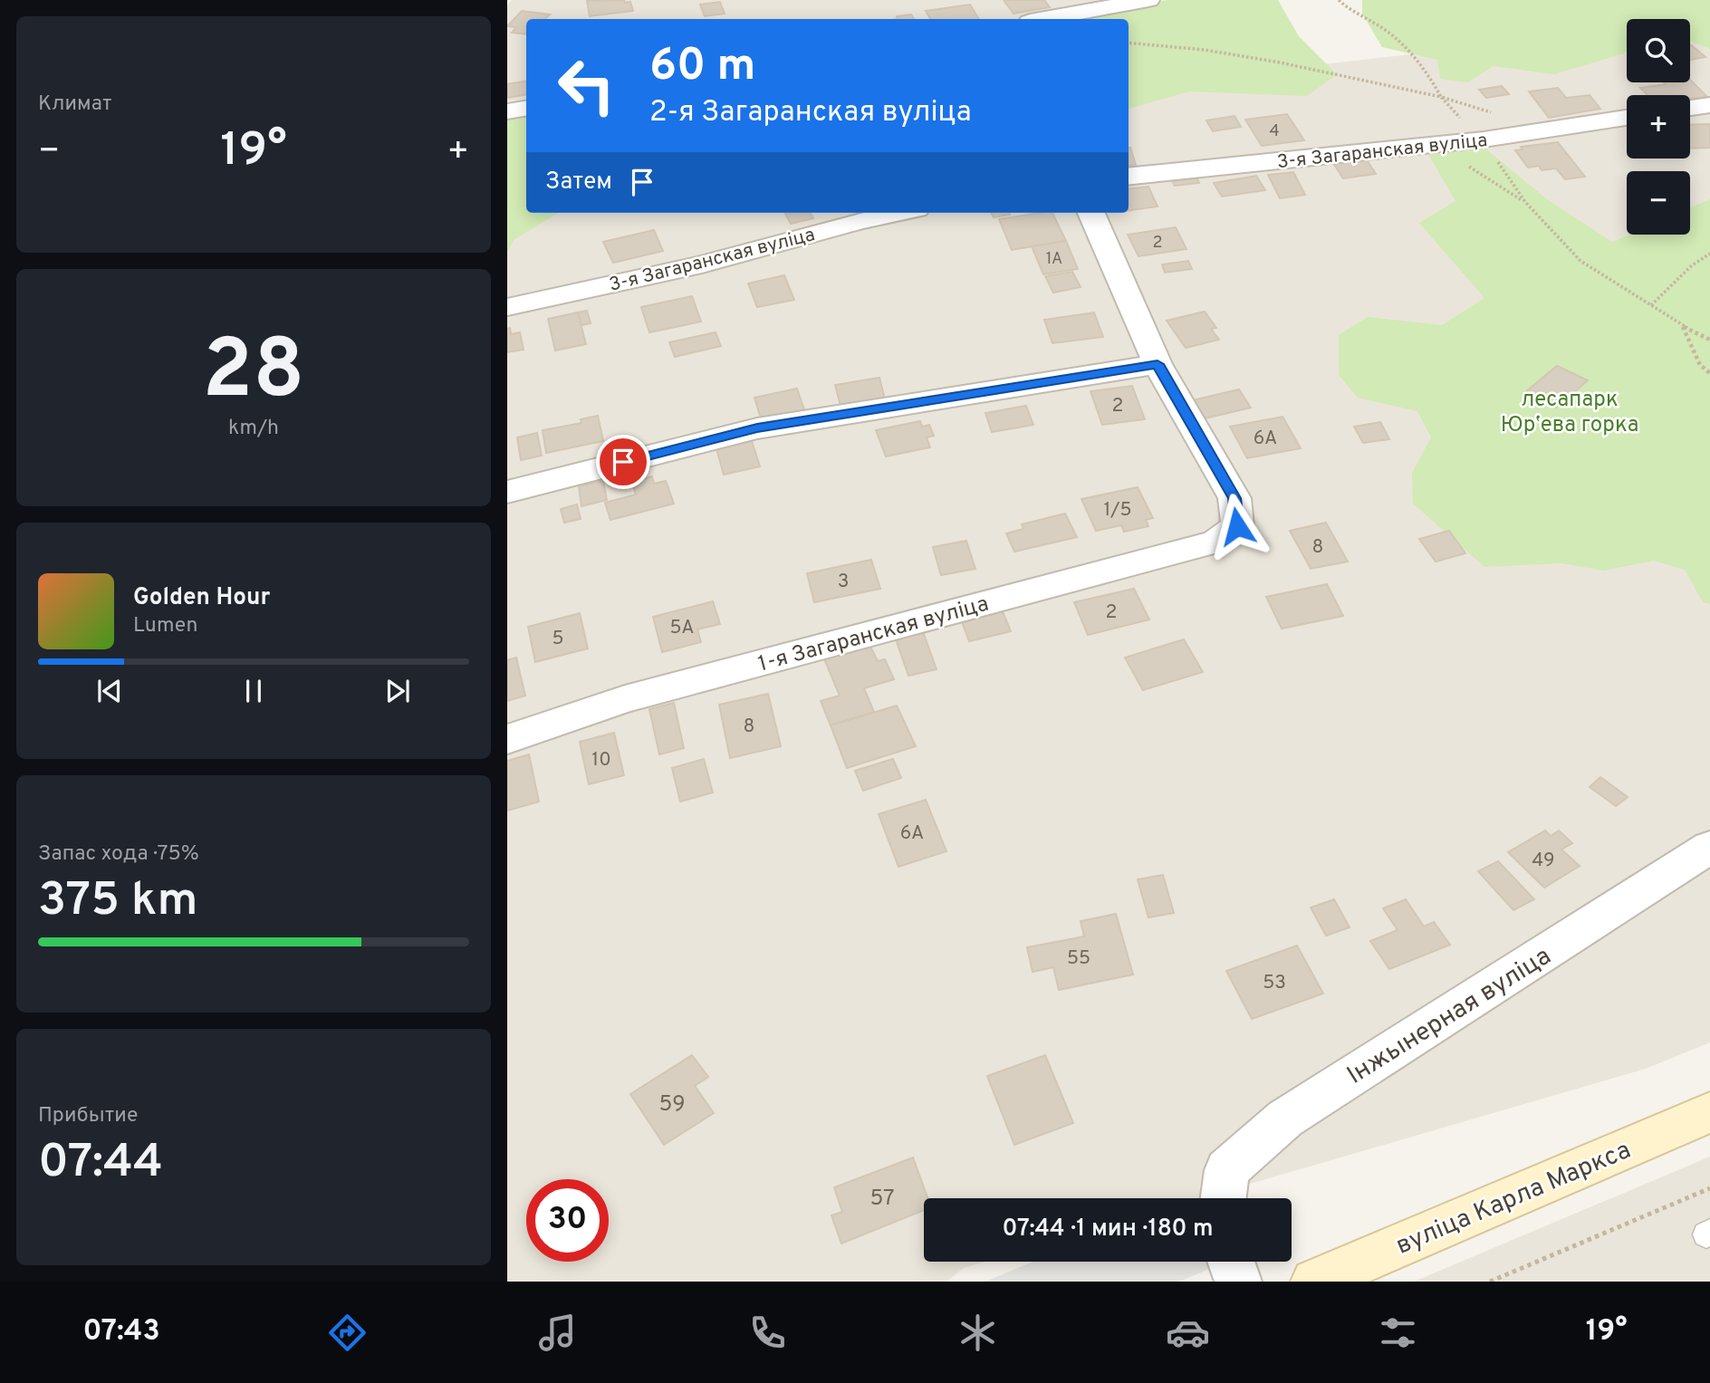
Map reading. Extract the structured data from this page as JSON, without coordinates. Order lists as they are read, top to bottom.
{
  "streets": {
    "main road": ["вуліца Карла Маркса"],
    "street": ["3-я Загаранская вуліца", "1-я Загаранская вуліца", "Інжынерная вуліца"]
  },
  "parks": ["лесапарк Юрʼева горка"],
  "house_numbers": [
    "4",
    "2",
    "1А",
    "2",
    "6А",
    "1/5",
    "8",
    "3",
    "2",
    "5А",
    "5",
    "8",
    "10",
    "6А",
    "49",
    "55",
    "53",
    "59",
    "57"
  ],
  "page": {
    "tile": [
      "Климат",
      ["28", "km/h"],
      ["Запас хода · 75%", "375 km"],
      ["Прибытие", "07:44"]
    ],
    "map_buttons": ["+", "−"],
    "turn": ["60 m", "2-я Загаранская вуліца"],
    "heat": ["−", "19°", "+"],
    "then": "Затем",
    "song": ["Golden Hour", "Lumen"],
    "limit": "30",
    "trip": "07:44 · 1 мин · 180 m",
    "tabs": ["07:43", "19°"]
  }
}
